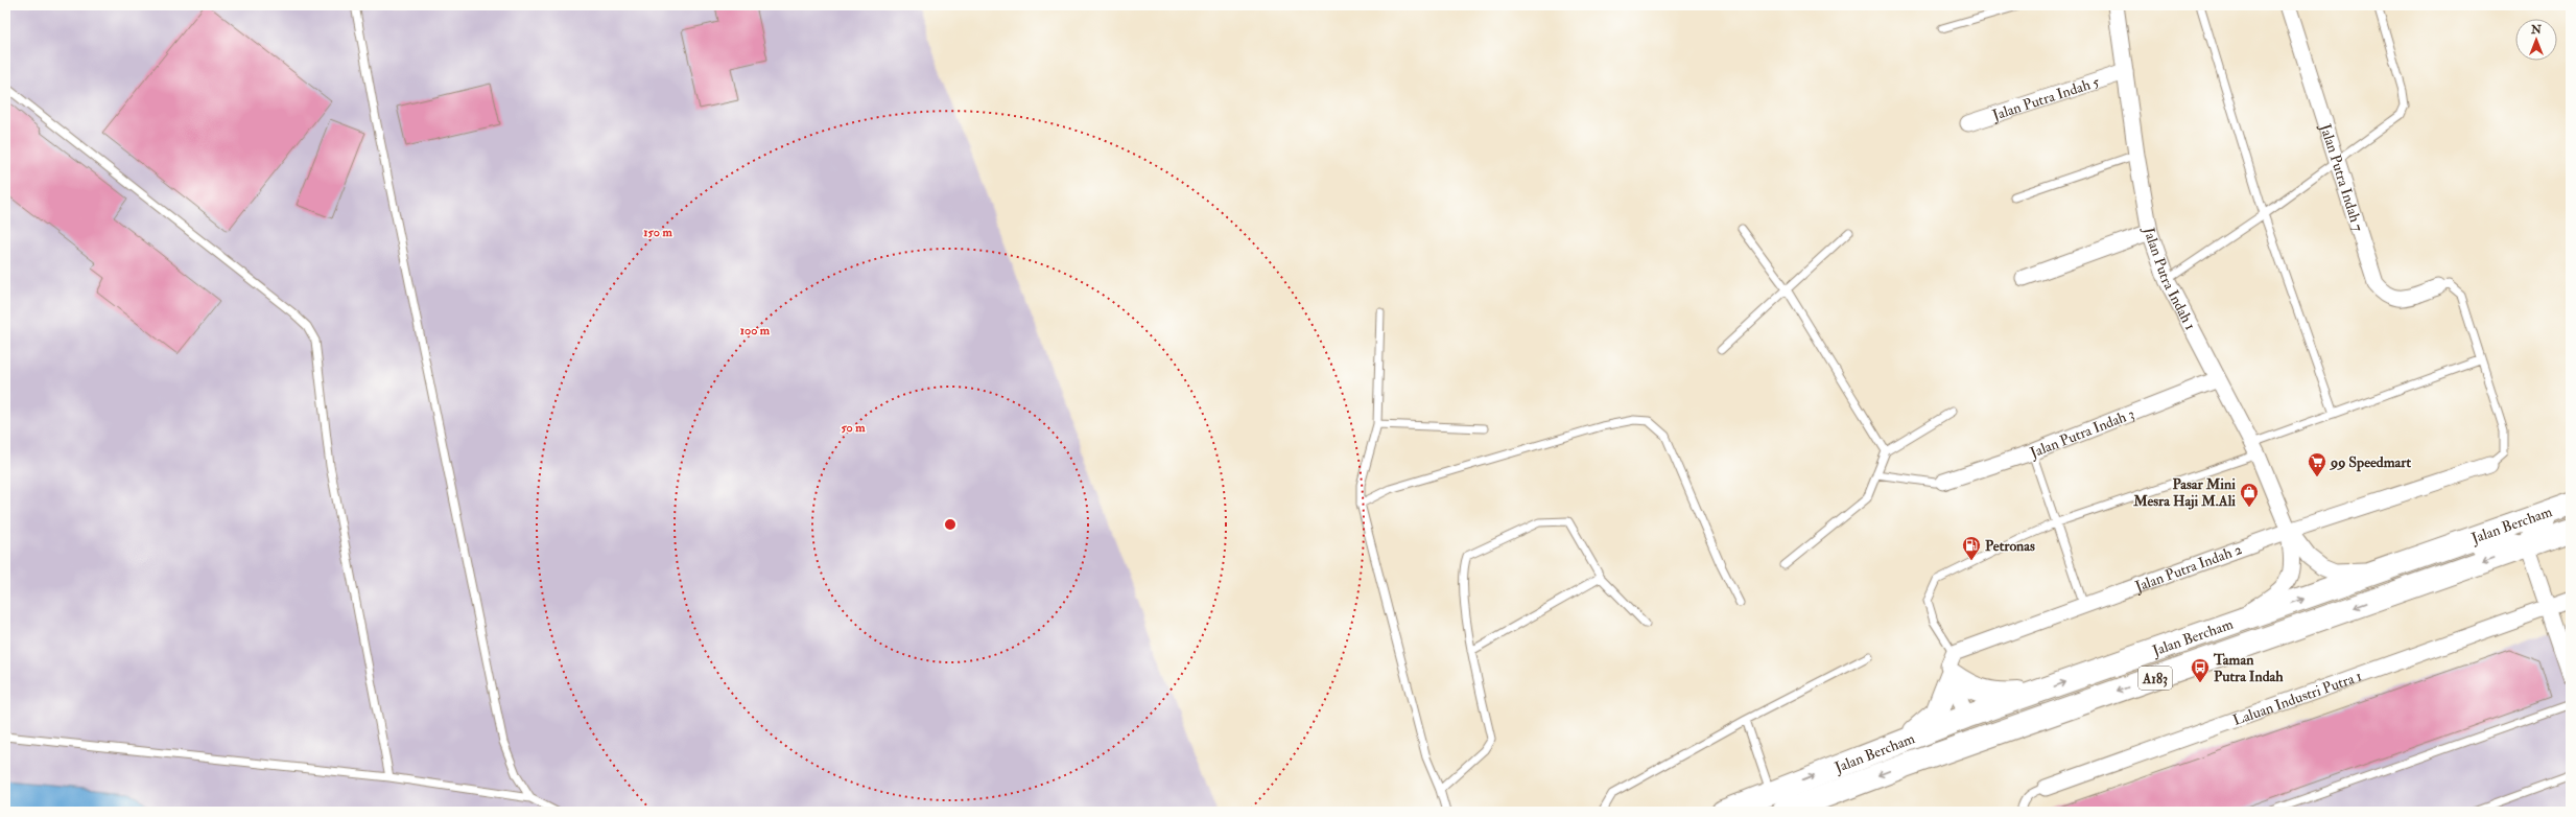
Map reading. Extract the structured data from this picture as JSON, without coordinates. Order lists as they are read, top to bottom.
{
  "streets": {
    "main road": ["Jalan Bercham", "A183"],
    "street": [
      "Jalan Putra Indah 5",
      "Jalan Putra Indah 7",
      "Jalan Putra Indah 1",
      "Jalan Putra Indah 3",
      "Jalan Putra Indah 2",
      "Laluan Industri Putra 1"
    ]
  },
  "crossings": [
    ["Jalan Putra Indah 5", "Jalan Putra Indah 1"],
    ["Jalan Putra Indah 1", "Jalan Putra Indah 3"],
    ["Jalan Putra Indah 1", "Jalan Bercham"],
    ["Jalan Putra Indah 1", "Jalan Putra Indah 2"]
  ],
  "places": {
    "supermarket": ["99 Speedmart"],
    "shop": ["Pasar Mini Mesra Haji M.Ali"],
    "fuel station": ["Petronas"],
    "bus stop": ["Taman Putra Indah"]
  },
  "north": "top",
  "rings": ["150 m", "100 m", "50 m"]
}
